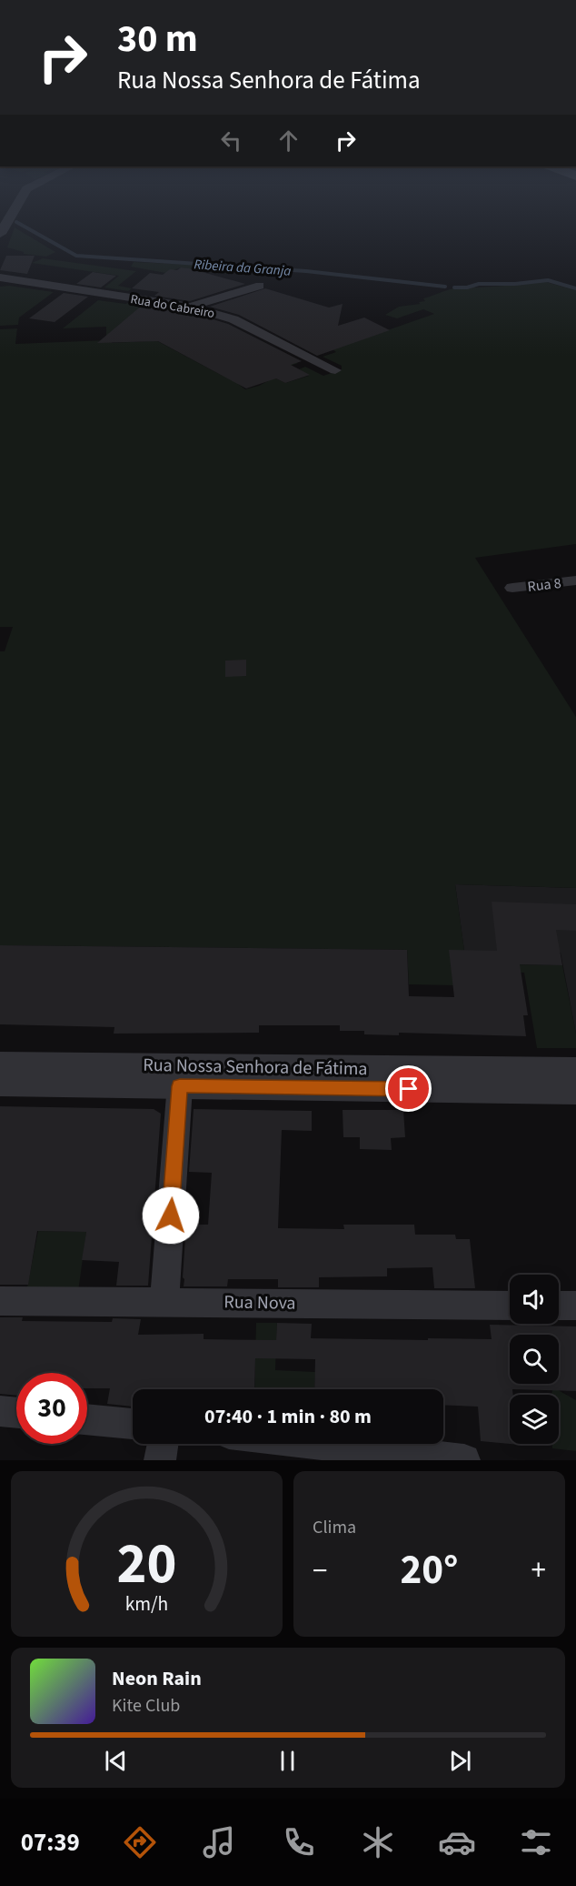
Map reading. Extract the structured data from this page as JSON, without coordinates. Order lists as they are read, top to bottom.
{
  "streets": {
    "street": [
      "Rua do Cabreiro",
      "Rua 8",
      "Rua Nossa Senhora de Fátima",
      "Rua Nova"
    ]
  },
  "water": ["Ribeira da Granja"],
  "page": {
    "turn": ["30 m", "Rua Nossa Senhora de Fátima"],
    "limit": "30",
    "trip": "07:40 · 1 min · 80 m",
    "tile": "Clima",
    "heat": ["−", "20°", "+"],
    "song": ["Neon Rain", "Kite Club"],
    "tabs": "07:39",
    "gauge": ["20", "km/h"]
  }
}
